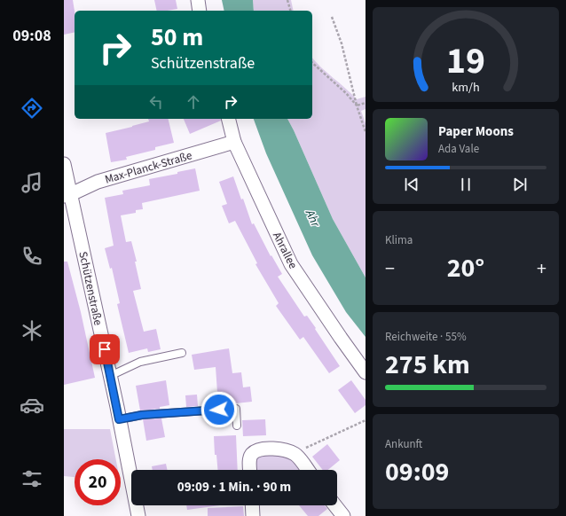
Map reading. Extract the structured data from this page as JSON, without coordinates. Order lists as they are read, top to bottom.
{
  "streets": {
    "street": ["Max-Planck-Straße", "Ahrallee", "Schützenstraße"]
  },
  "crossings": [
    ["Max-Planck-Straße", "Ahrallee"],
    ["Max-Planck-Straße", "Schützenstraße"]
  ],
  "water": ["Ahr"],
  "page": {
    "tabs": "09:08",
    "turn": ["50 m", "Schützenstraße"],
    "song": ["Paper Moons", "Ada Vale"],
    "tile": [
      "Klima",
      ["Reichweite · 55%", "275 km"],
      ["Ankunft", "09:09"]
    ],
    "heat": ["−", "20°", "+"],
    "limit": "20",
    "trip": "09:09 · 1 Min. · 90 m",
    "gauge": ["19", "km/h"]
  }
}
